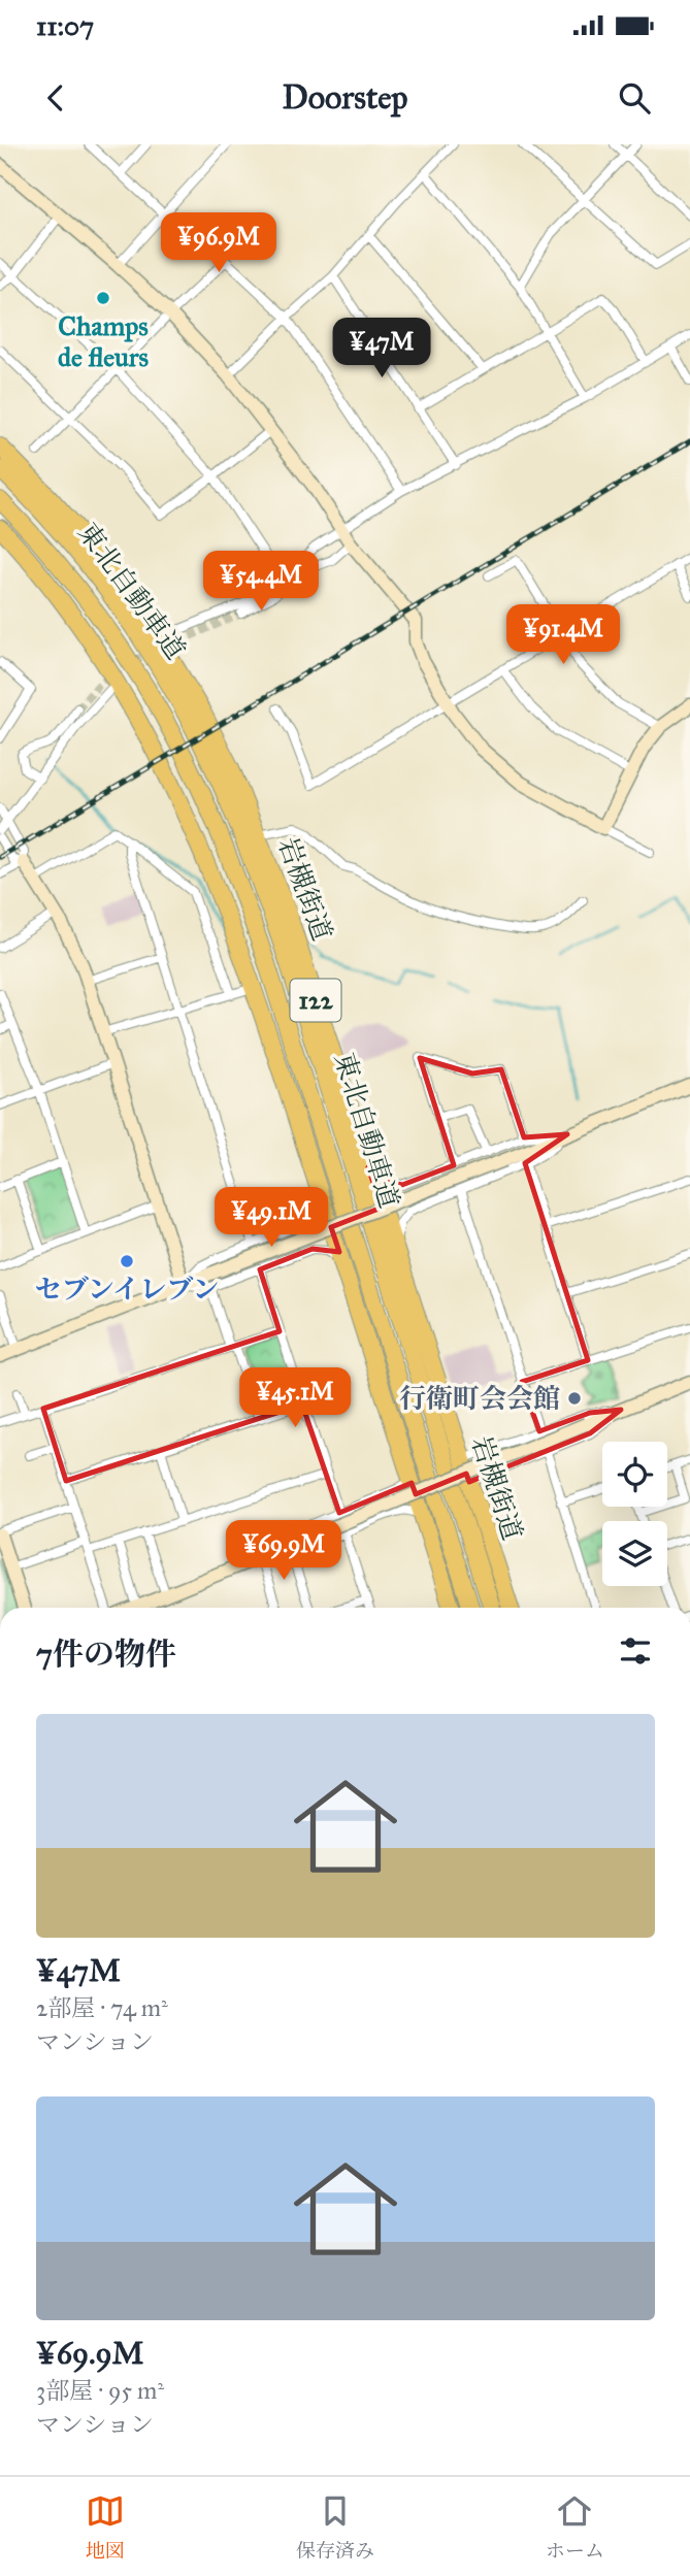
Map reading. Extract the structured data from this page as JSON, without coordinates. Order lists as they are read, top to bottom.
{
  "streets": {
    "highway": ["東北自動車道", "岩槻街道", "122"]
  },
  "places": ["Champs de fleurs", "セブンイレブン", "行衛町会会館"],
  "page": {
    "status": "11:07",
    "header": "Doorstep",
    "price": [
      "¥96.9M",
      "¥47M",
      "¥54.4M",
      "¥91.4M",
      "¥49.1M",
      "¥45.1M",
      "¥69.9M"
    ],
    "heading": "7件の物件",
    "list": [
      {
        "name": "¥47M",
        "note": "2部屋 · 74 m² · マンション"
      },
      {
        "name": "¥69.9M",
        "note": "3部屋 · 95 m² · マンション"
      }
    ],
    "tabs": ["地図", "保存済み", "ホーム"]
  }
}
